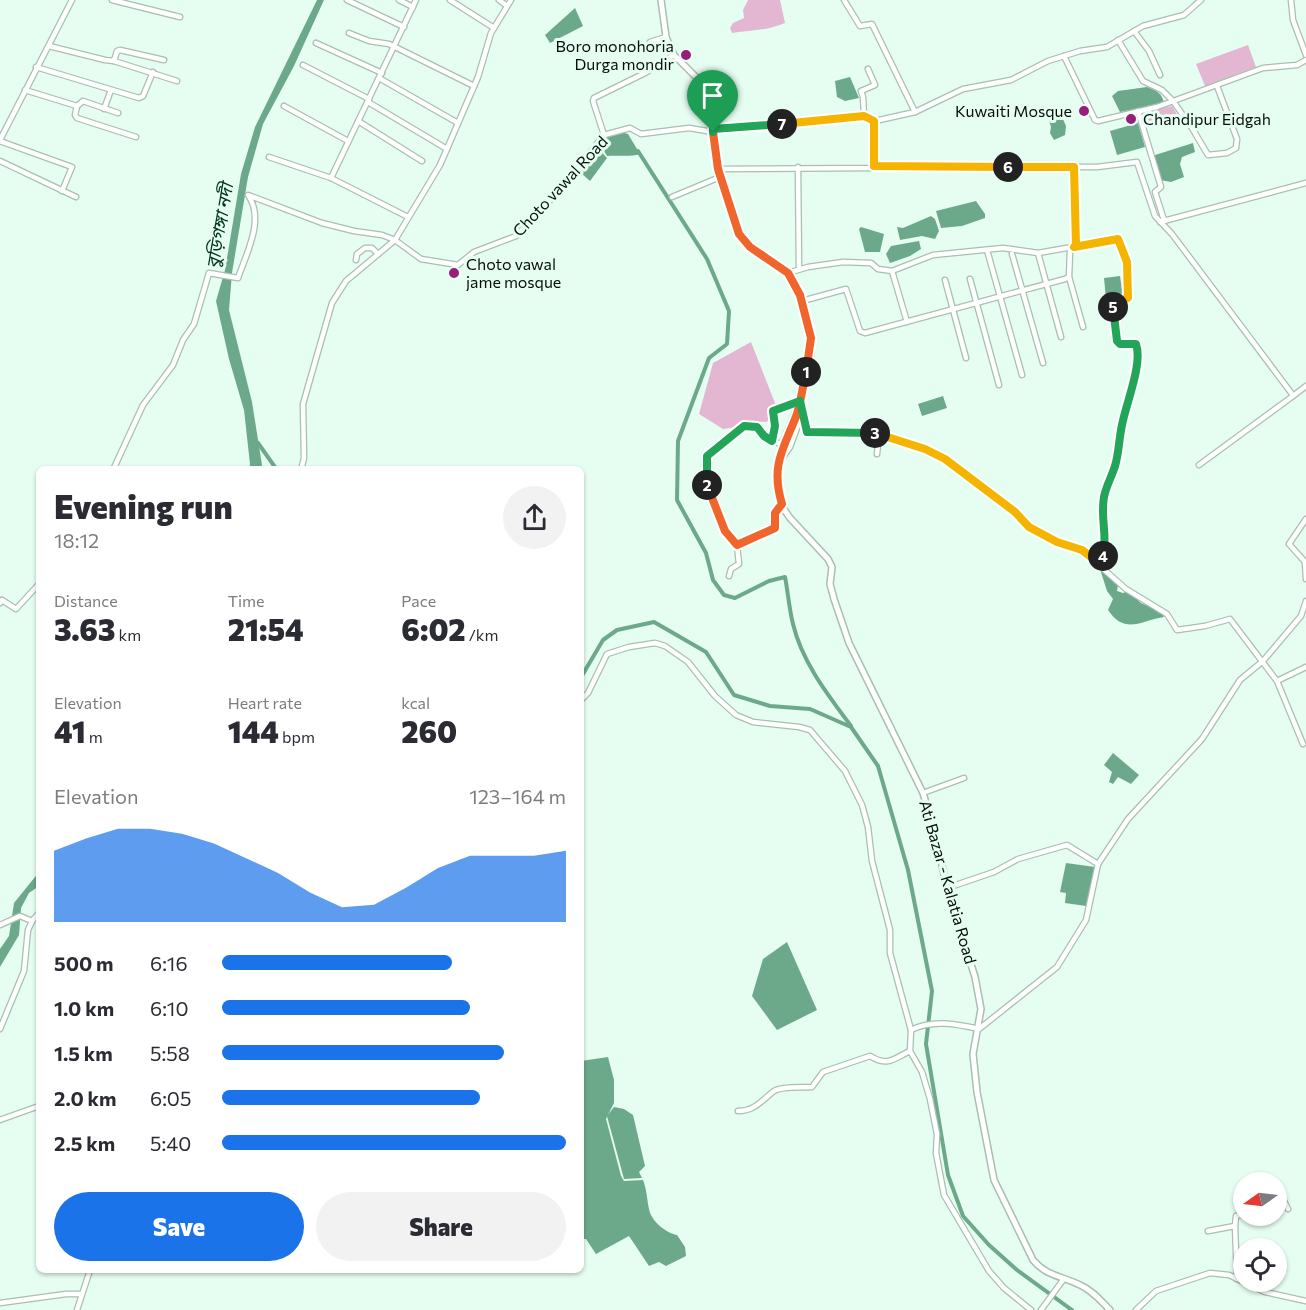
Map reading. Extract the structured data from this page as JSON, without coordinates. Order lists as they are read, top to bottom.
{
  "streets": {
    "main road": ["Ati Bazar - Kalatia Road"],
    "street": ["Choto vawal Road"]
  },
  "water": ["বুড়িগঙ্গা নদী"],
  "places": [
    "Boro monohoria Durga mondir",
    "Kuwaiti Mosque",
    "Chandipur Eidgah",
    "Choto vawal jame mosque"
  ],
  "north": "left",
  "page": {
    "pins": [
      "7",
      "6",
      "5",
      "1",
      "3",
      "2",
      "4"
    ],
    "heading": ["Evening run", "18:12"],
    "stats": [
      ["Distance", "3.63 km"],
      ["Time", "21:54"],
      ["Pace", "6:02 /km"],
      ["Elevation", "41 m"],
      ["Heart rate", "144 bpm"],
      ["kcal", "260"]
    ],
    "chart": ["Elevation", "123–164 m"],
    "list": [
      {
        "name": "500 m",
        "note": "6:16"
      },
      {
        "name": "1.0 km",
        "note": "6:10"
      },
      {
        "name": "1.5 km",
        "note": "5:58"
      },
      {
        "name": "2.0 km",
        "note": "6:05"
      },
      {
        "name": "2.5 km",
        "note": "5:40"
      }
    ],
    "buttons": ["Save", "Share"]
  }
}
